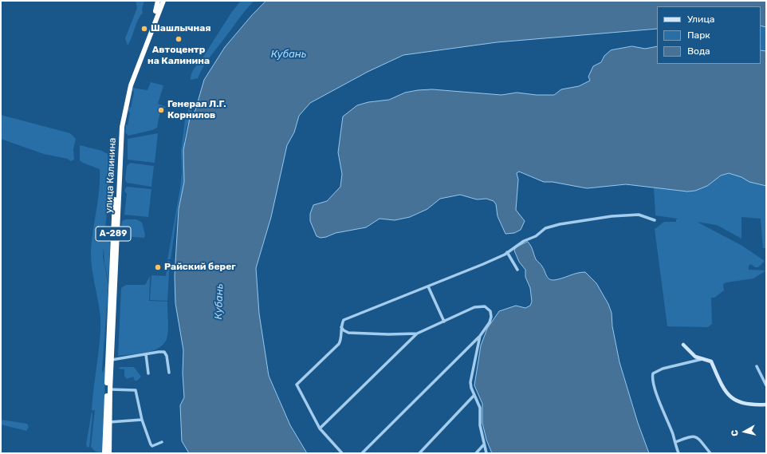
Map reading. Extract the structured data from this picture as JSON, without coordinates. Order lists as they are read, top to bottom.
{
  "streets": {
    "highway": ["улица Калинина", "А-289"]
  },
  "water": ["Кубань"],
  "places": [
    "Шашлычная",
    "Автоцентр на Калинина",
    "Генерал Л.Г. Корнилов",
    "Райский берег"
  ],
  "legend": ["Улица", "Парк", "Вода"],
  "north": "left"
}
